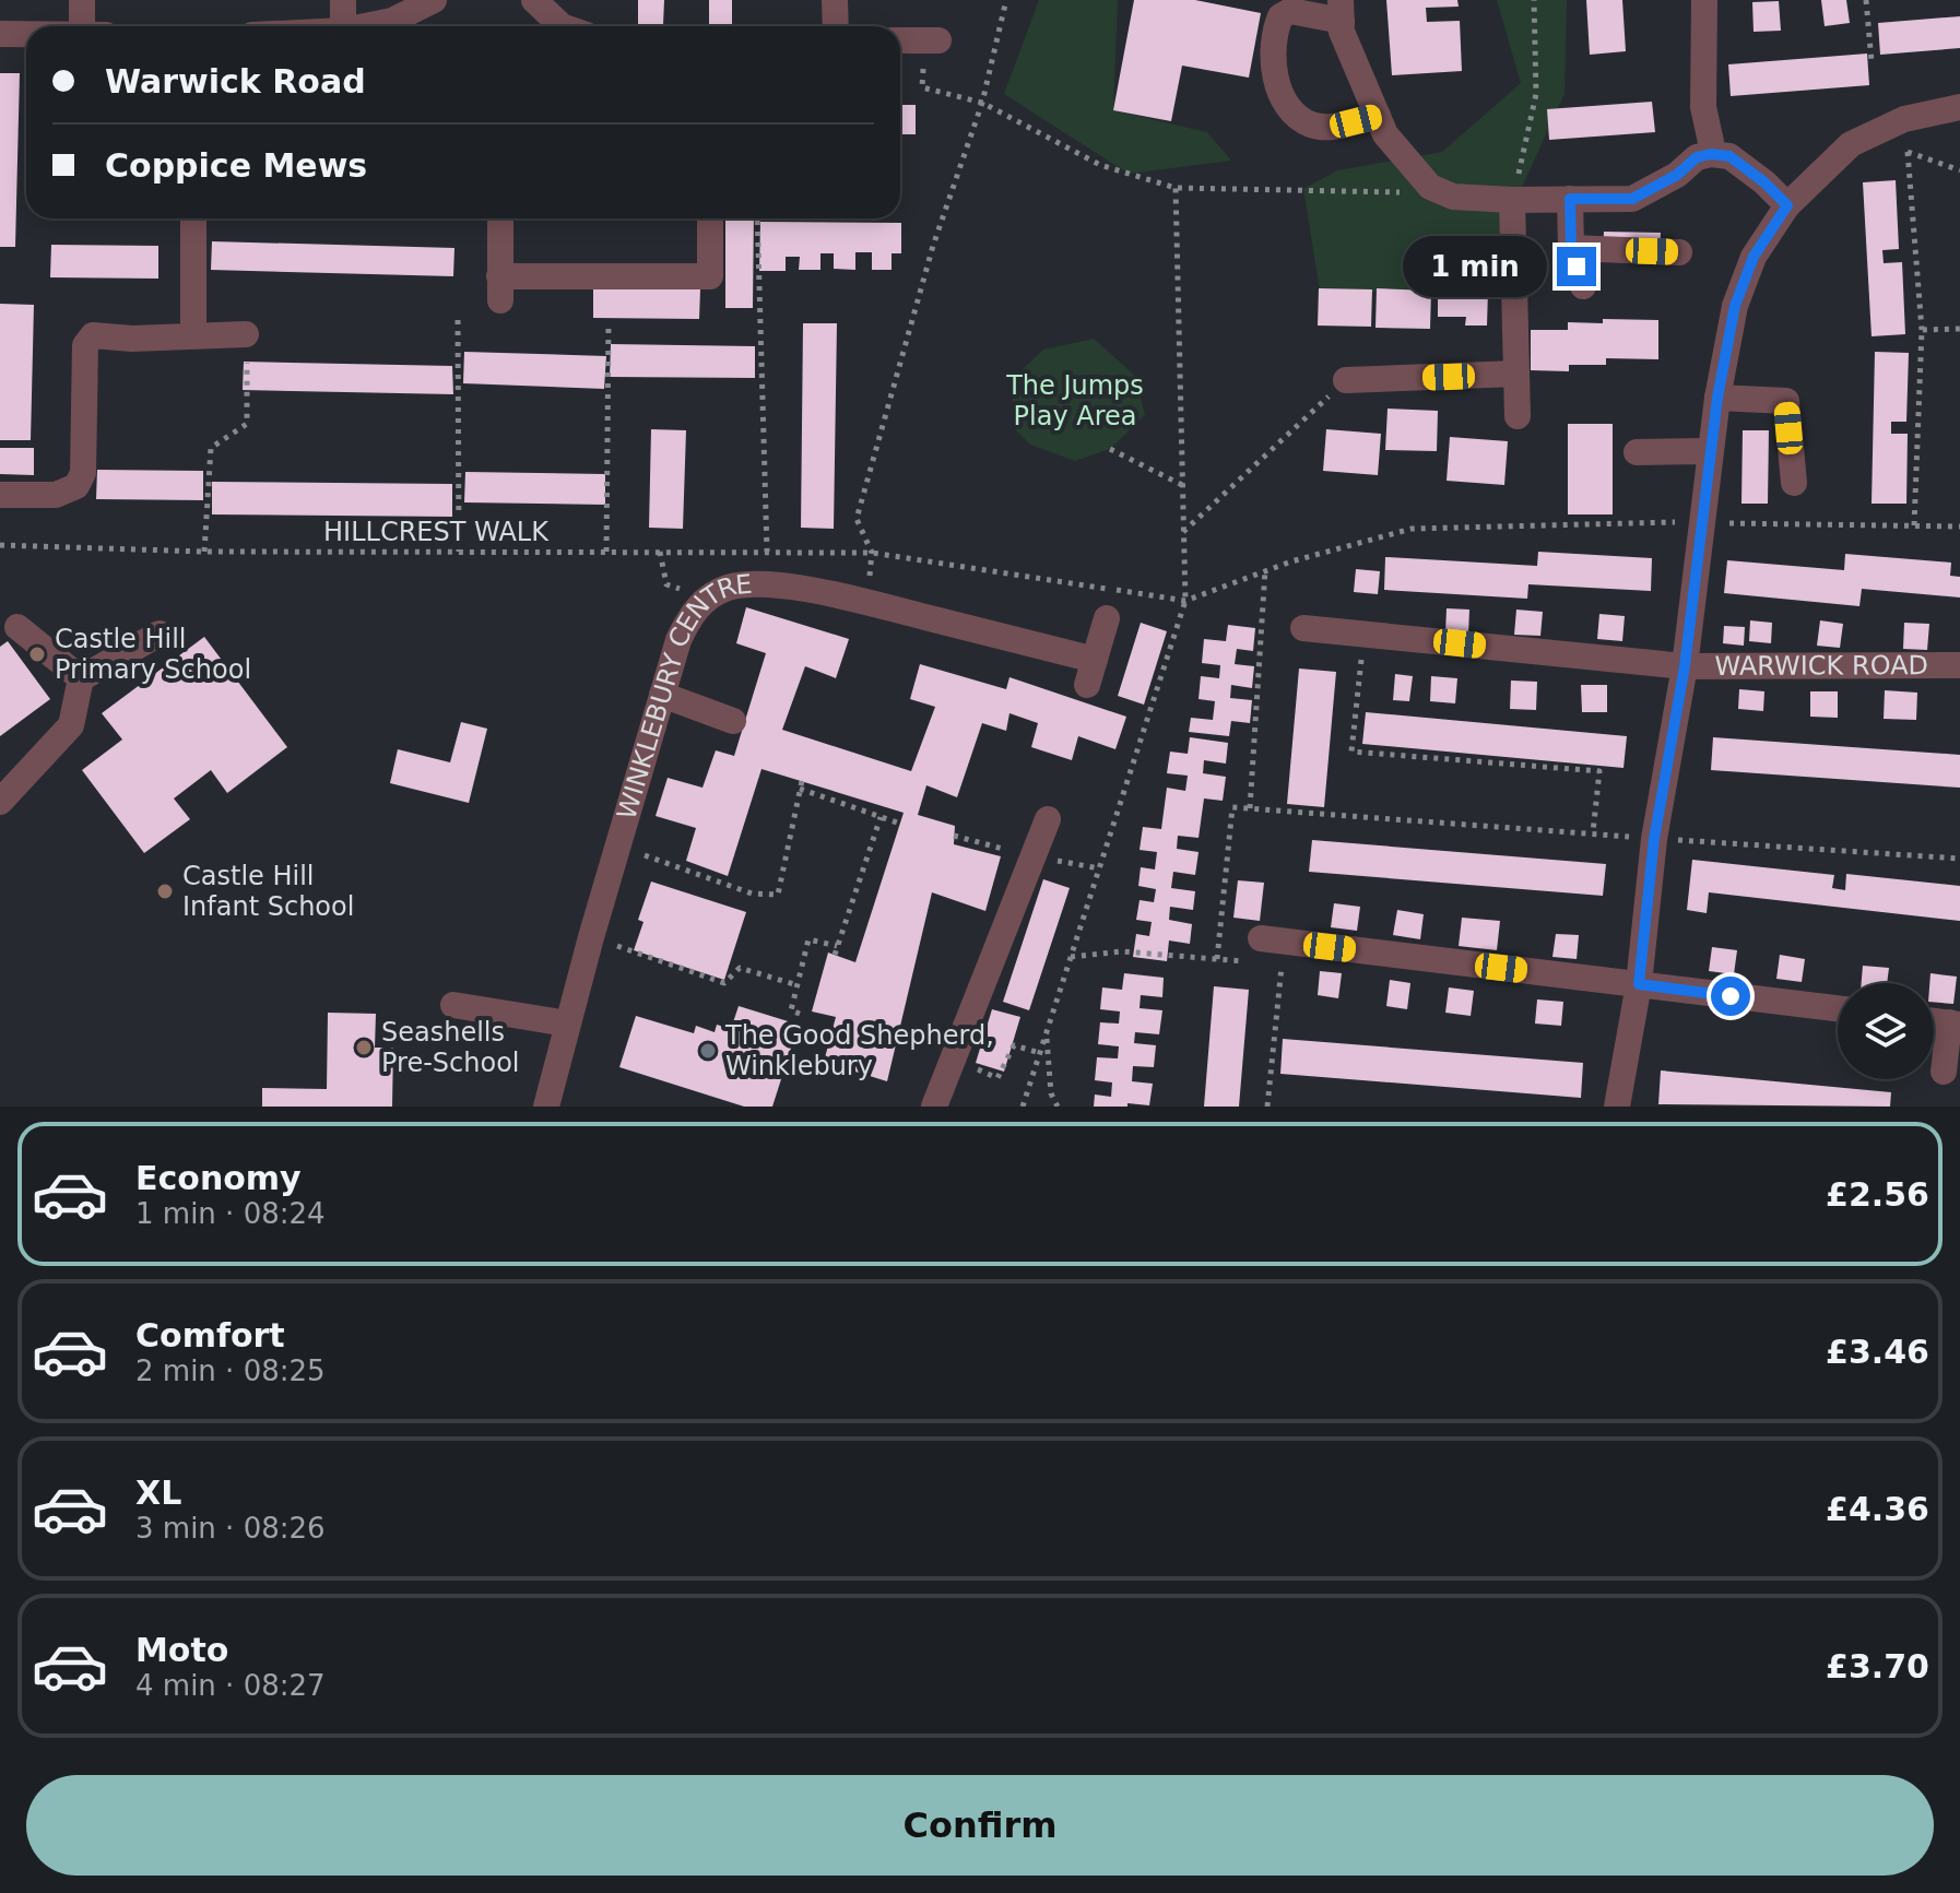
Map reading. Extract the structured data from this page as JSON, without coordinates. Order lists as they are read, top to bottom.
{
  "streets": {
    "street": ["WARWICK ROAD", "WINKLEBURY CENTRE"],
    "path": ["HILLCREST WALK"]
  },
  "parks": ["The Jumps Play Area"],
  "places": [
    "Castle Hill Primary School",
    "Castle Hill Infant School",
    "Seashells Pre-School",
    "The Good Shepherd, Winklebury"
  ],
  "page": {
    "banner": ["Warwick Road", "Coppice Mews"],
    "bubble": "1 min",
    "list": [
      {
        "name": "Economy",
        "note": "1 min · 08:24",
        "value": "£2.56"
      },
      {
        "name": "Comfort",
        "note": "2 min · 08:25",
        "value": "£3.46"
      },
      {
        "name": "XL",
        "note": "3 min · 08:26",
        "value": "£4.36"
      },
      {
        "name": "Moto",
        "note": "4 min · 08:27",
        "value": "£3.70"
      }
    ],
    "buttons": "Confirm"
  }
}
